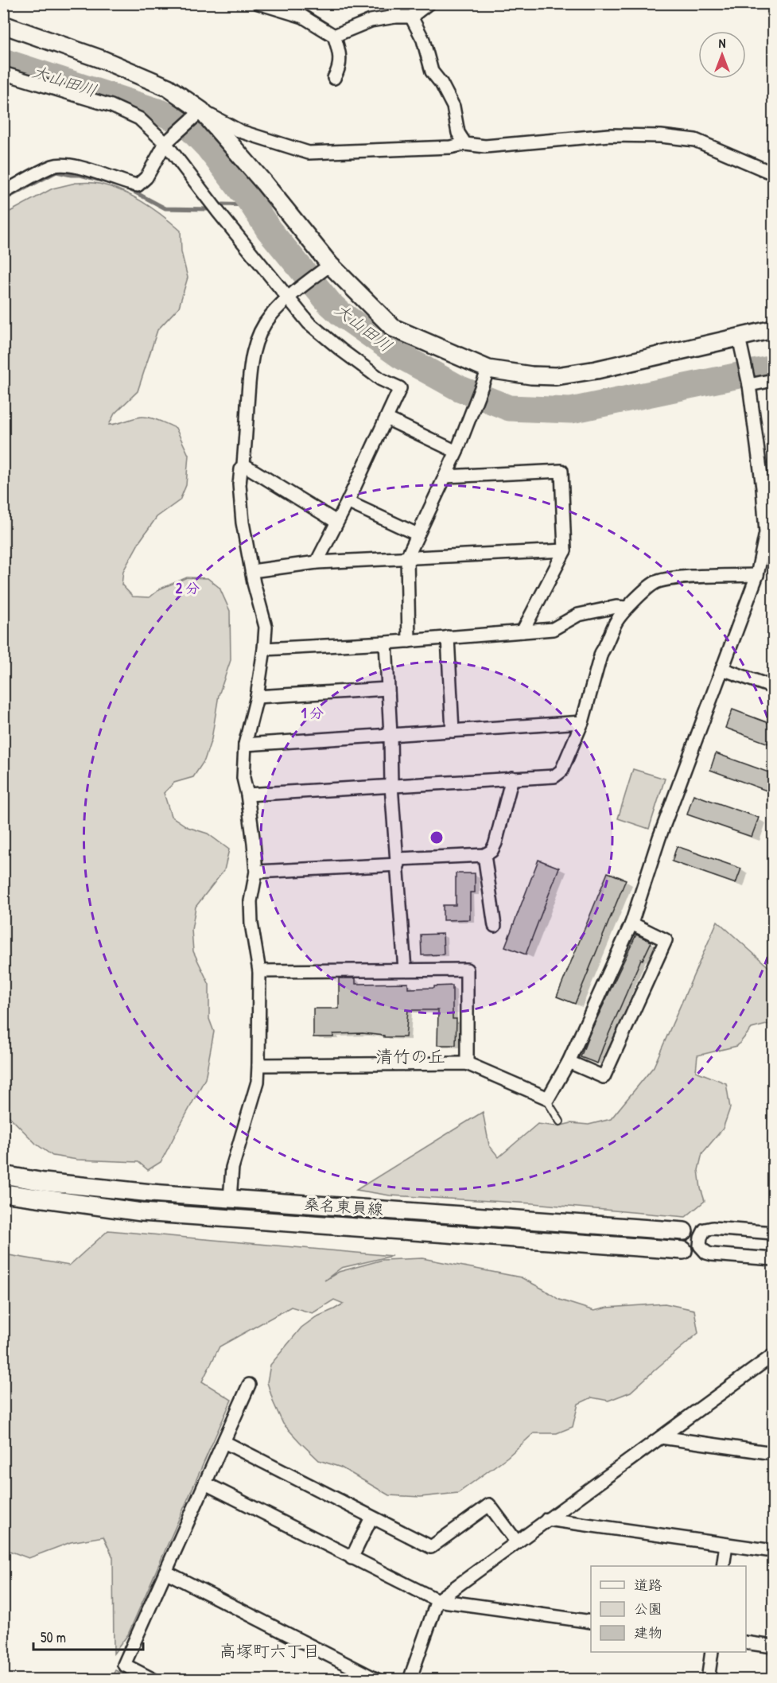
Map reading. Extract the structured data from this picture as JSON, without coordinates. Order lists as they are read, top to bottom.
{
  "streets": {
    "main road": ["桑名東員線"]
  },
  "districts": ["清竹の丘", "高塚町六丁目"],
  "water": ["大山田川"],
  "legend": ["道路", "公園", "建物"],
  "scale_bar": "50 m",
  "north": "top",
  "rings": ["2 分", "1 分"]
}
